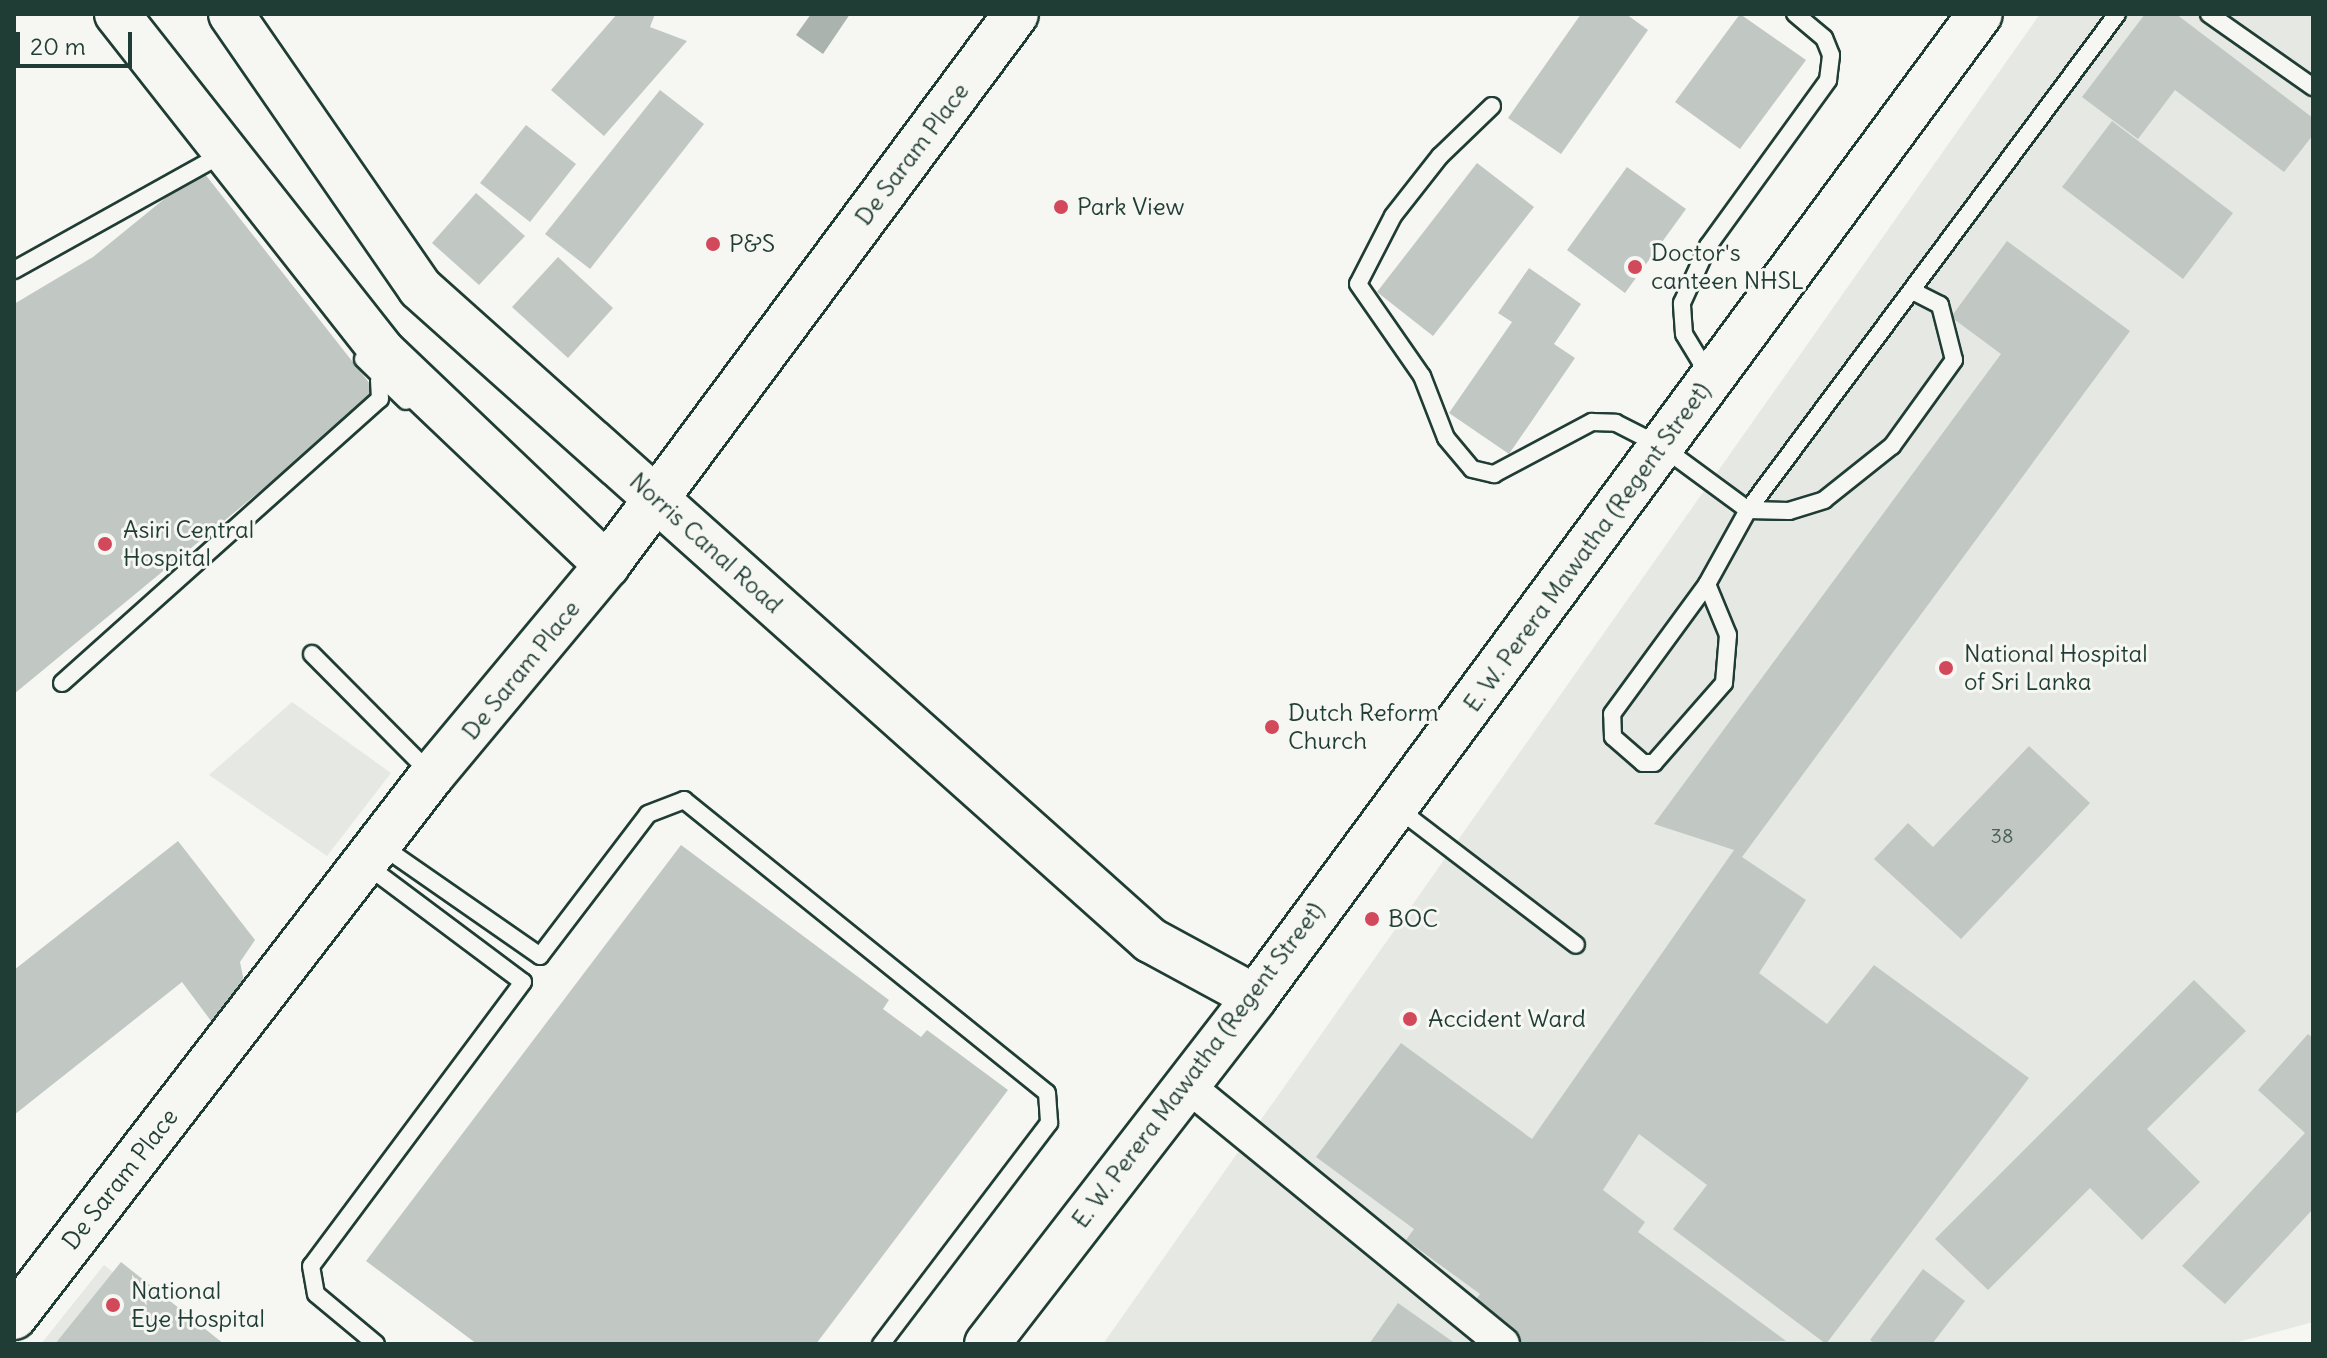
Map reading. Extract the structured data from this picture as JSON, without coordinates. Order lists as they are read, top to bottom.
{
  "streets": {
    "street": ["De Saram Place", "Norris Canal Road", "E. W. Perera Mawatha (Regent Street)"]
  },
  "crossings": [
    ["De Saram Place", "Norris Canal Road"],
    ["Norris Canal Road", "E. W. Perera Mawatha (Regent Street)"]
  ],
  "places": [
    "Park View",
    "P&S",
    "Doctor's canteen NHSL",
    "Asiri Central Hospital",
    "National Hospital of Sri Lanka",
    "Dutch Reform Church",
    "BOC",
    "Accident Ward",
    "National Eye Hospital"
  ],
  "house_numbers": ["38"],
  "scale_bar": "20 m"
}
